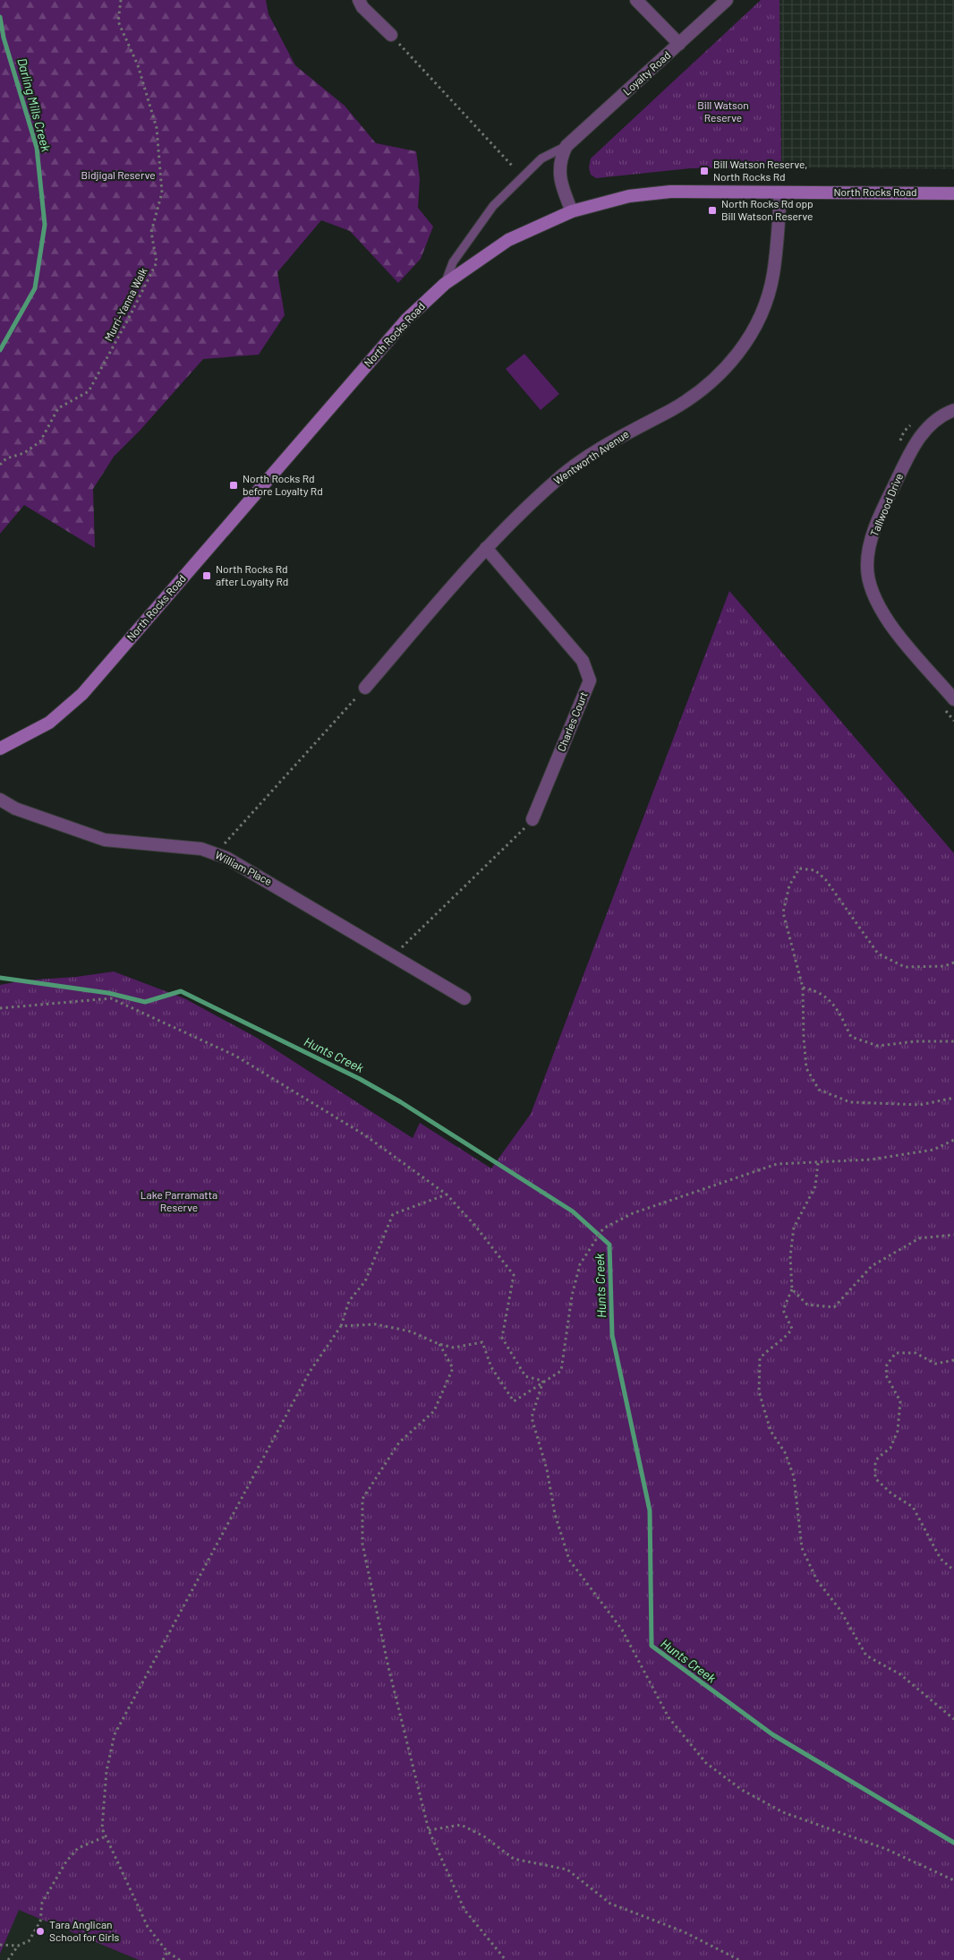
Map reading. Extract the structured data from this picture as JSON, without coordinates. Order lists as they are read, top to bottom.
{
  "streets": {
    "main road": ["North Rocks Road"],
    "street": [
      "Loyalty Road",
      "Wentworth Avenue",
      "Tallwood Drive",
      "Charles Court",
      "William Place"
    ],
    "path": ["Murri-Yanna Walk"]
  },
  "crossings": [
    ["Loyalty Road", "North Rocks Road"],
    ["North Rocks Road", "Wentworth Avenue"],
    ["Wentworth Avenue", "Charles Court"]
  ],
  "water": ["Darling Mills Creek", "Hunts Creek"],
  "parks": ["Bill Watson Reserve", "Bidjigal Reserve", "Lake Parramatta Reserve"],
  "places": {
    "transit": [
      "Bill Watson Reserve, North Rocks Rd",
      "North Rocks Rd opp Bill Watson Reserve",
      "North Rocks Rd before Loyalty Rd",
      "North Rocks Rd after Loyalty Rd"
    ],
    "other": ["Tara Anglican School for Girls"]
  }
}
